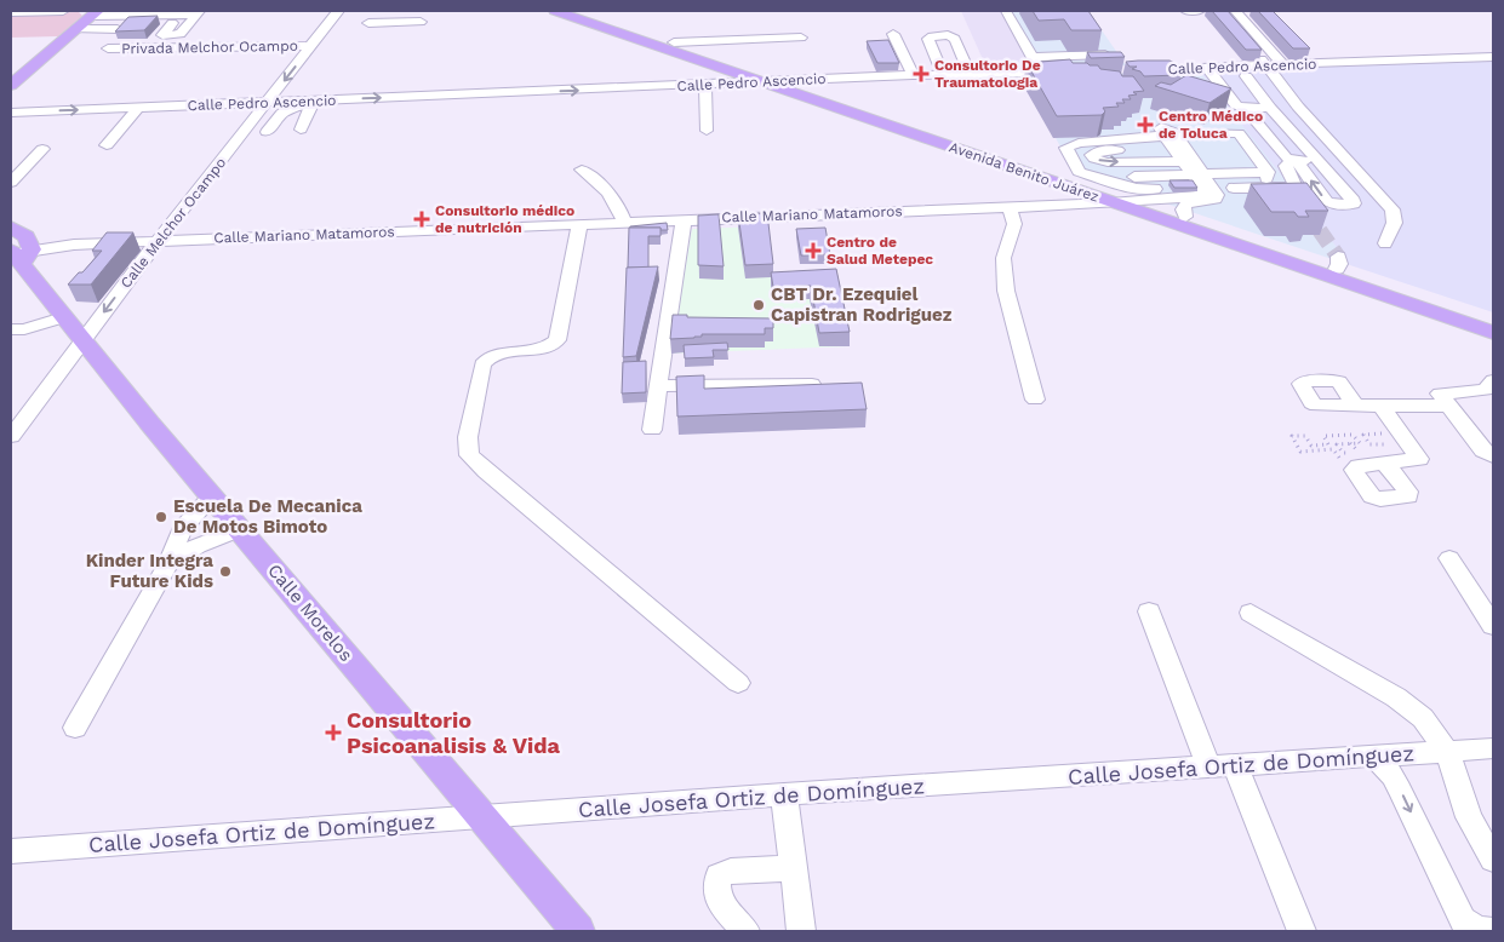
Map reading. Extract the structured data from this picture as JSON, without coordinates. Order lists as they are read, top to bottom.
{
  "streets": {
    "main road": ["Avenida Benito Juárez", "Calle Morelos"],
    "street": [
      "Privada Melchor Ocampo",
      "Calle Pedro Ascencio",
      "Calle Mariano Matamoros",
      "Calle Melchor Ocampo",
      "Calle Josefa Ortiz de Domínguez"
    ]
  },
  "crossings": [
    ["Privada Melchor Ocampo", "Calle Melchor Ocampo"],
    ["Calle Pedro Ascencio", "Avenida Benito Juárez"],
    ["Calle Pedro Ascencio", "Calle Melchor Ocampo"],
    ["Avenida Benito Juárez", "Calle Mariano Matamoros"],
    ["Calle Mariano Matamoros", "Calle Melchor Ocampo"],
    ["Calle Mariano Matamoros", "Calle Morelos"],
    ["Calle Melchor Ocampo", "Calle Morelos"],
    ["Calle Morelos", "Calle Josefa Ortiz de Domínguez"]
  ],
  "places": {
    "health": [
      "Consultorio De Traumatologia",
      "Centro Médico de Toluca",
      "Consultorio médico de nutrición",
      "Centro de Salud Metepec",
      "Consultorio Psicoanalisis & Vida"
    ],
    "other": ["CBT Dr. Ezequiel Capistran Rodriguez", "Escuela De Mecanica De Motos Bimoto", "Kinder Integra Future Kids"]
  }
}
